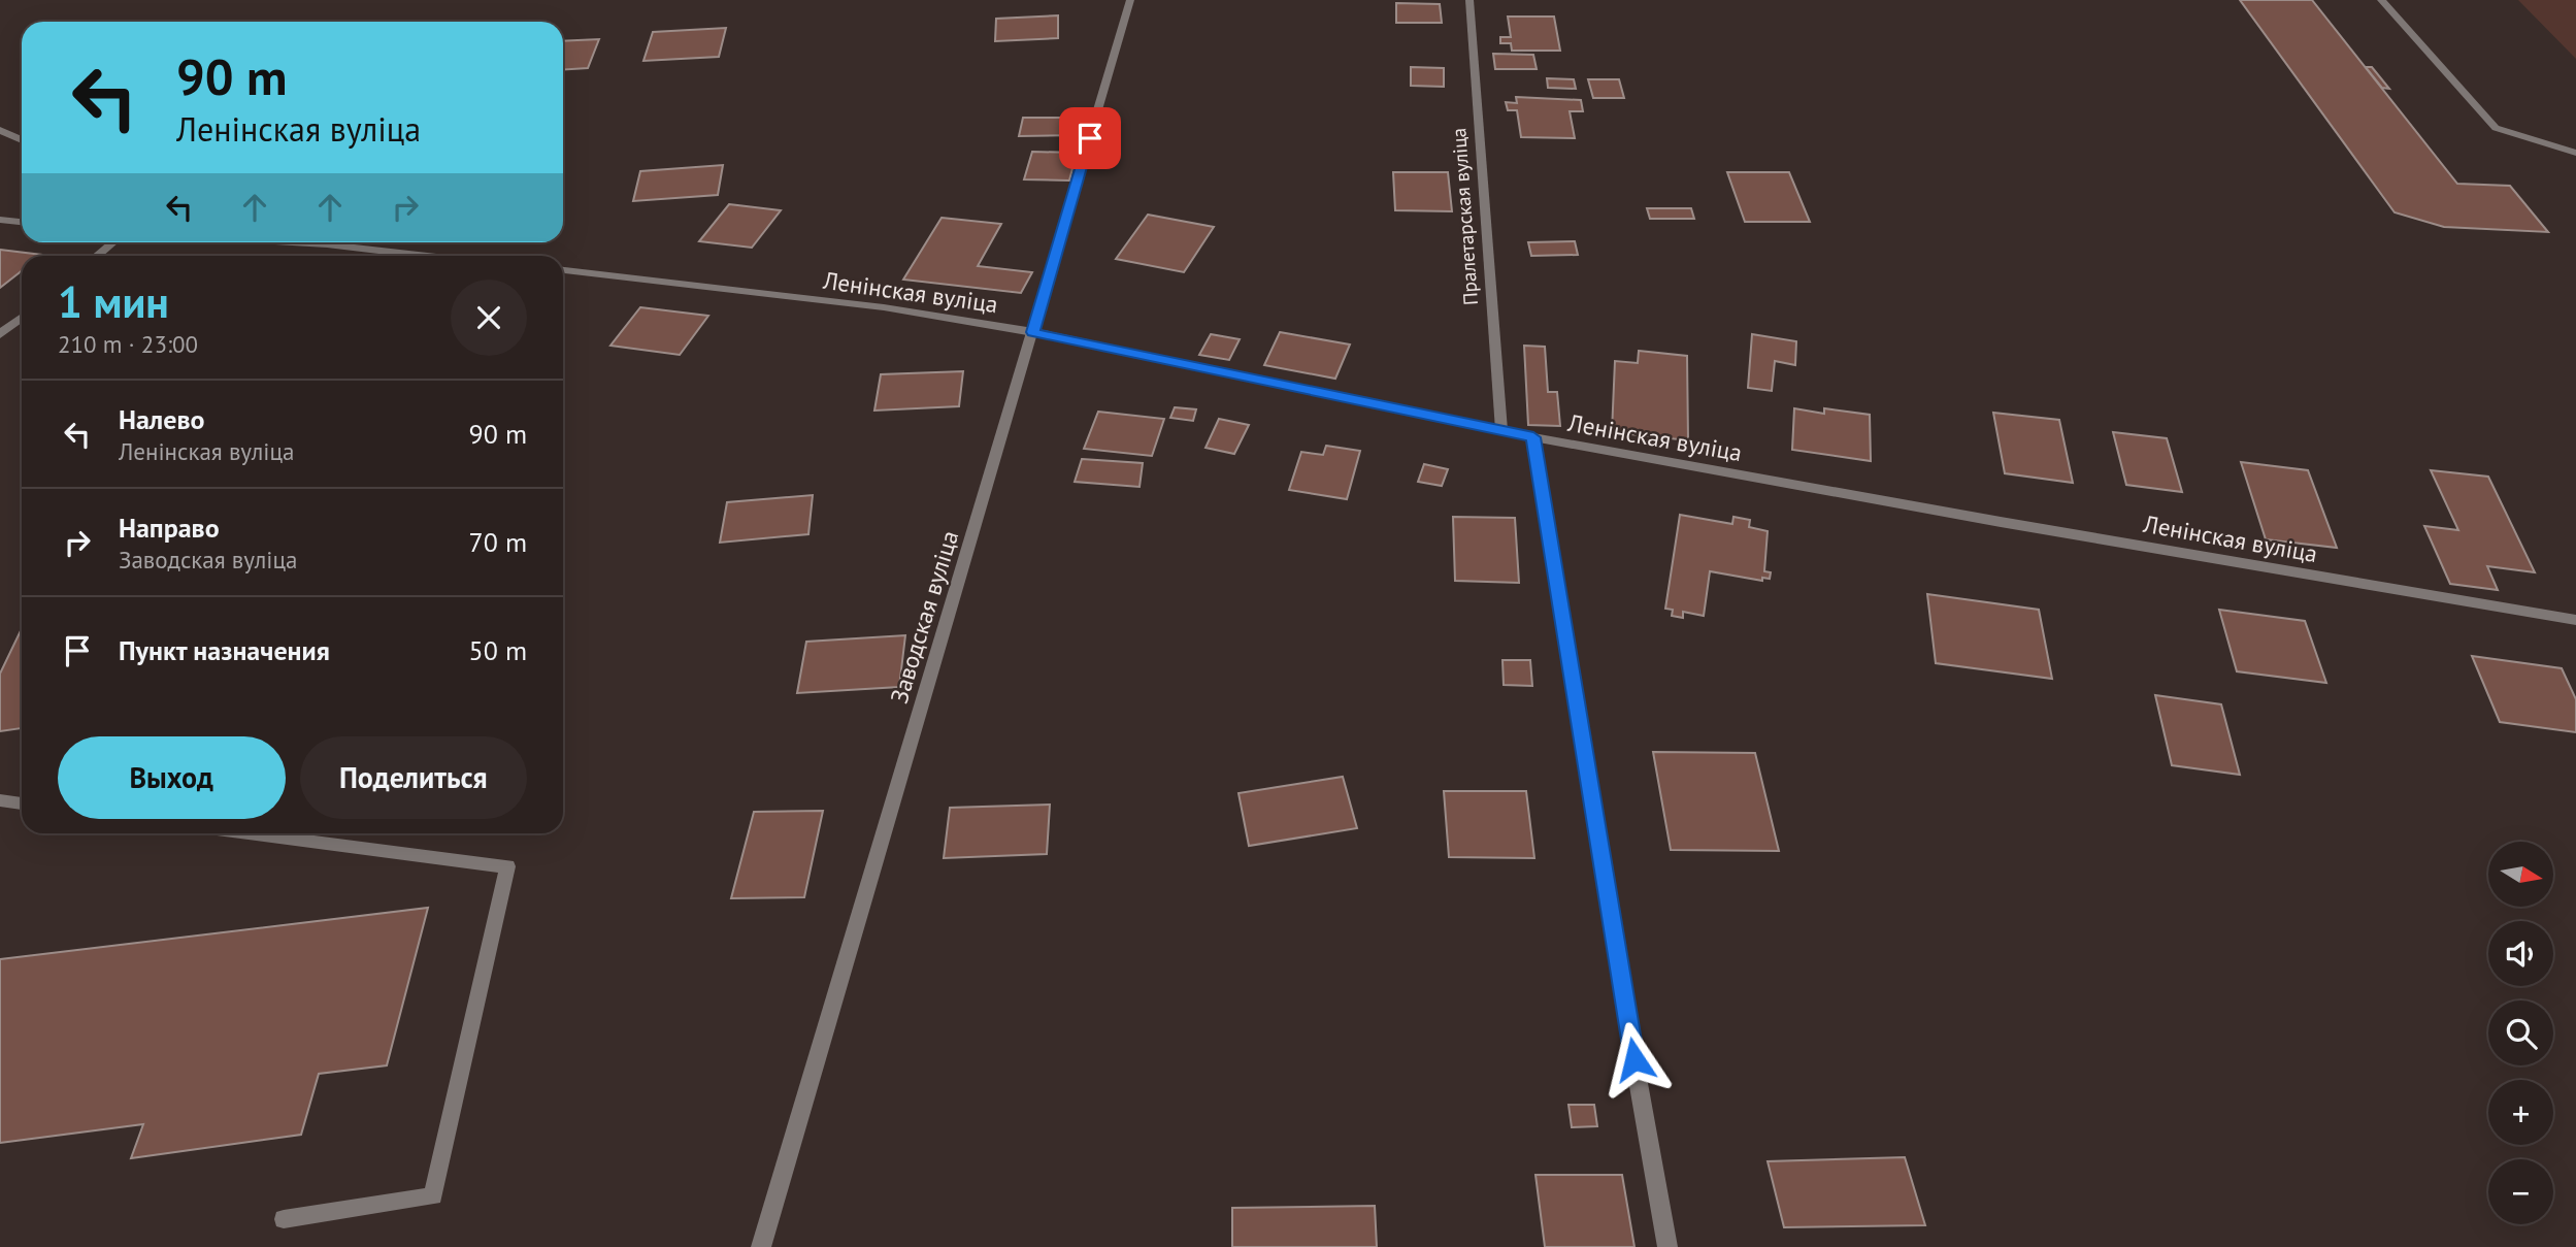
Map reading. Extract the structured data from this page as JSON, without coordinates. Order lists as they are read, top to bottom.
{
  "streets": {
    "street": ["Пралетарская вуліца", "Ленінская вуліца", "Заводская вуліца"]
  },
  "crossings": [
    ["Пралетарская вуліца", "Ленінская вуліца"],
    ["Ленінская вуліца", "Заводская вуліца"]
  ],
  "north": "right",
  "page": {
    "turn": ["90 m", "Ленінская вуліца"],
    "heading": ["1 мин", "210 m · 23:00"],
    "list": [
      {
        "name": "Налево",
        "note": "Ленінская вуліца",
        "value": "90 m"
      },
      {
        "name": "Направо",
        "note": "Заводская вуліца",
        "value": "70 m"
      },
      {
        "name": "Пункт назначения",
        "value": "50 m"
      }
    ],
    "buttons": ["Выход", "Поделиться"],
    "map_buttons": ["+", "−"]
  }
}
